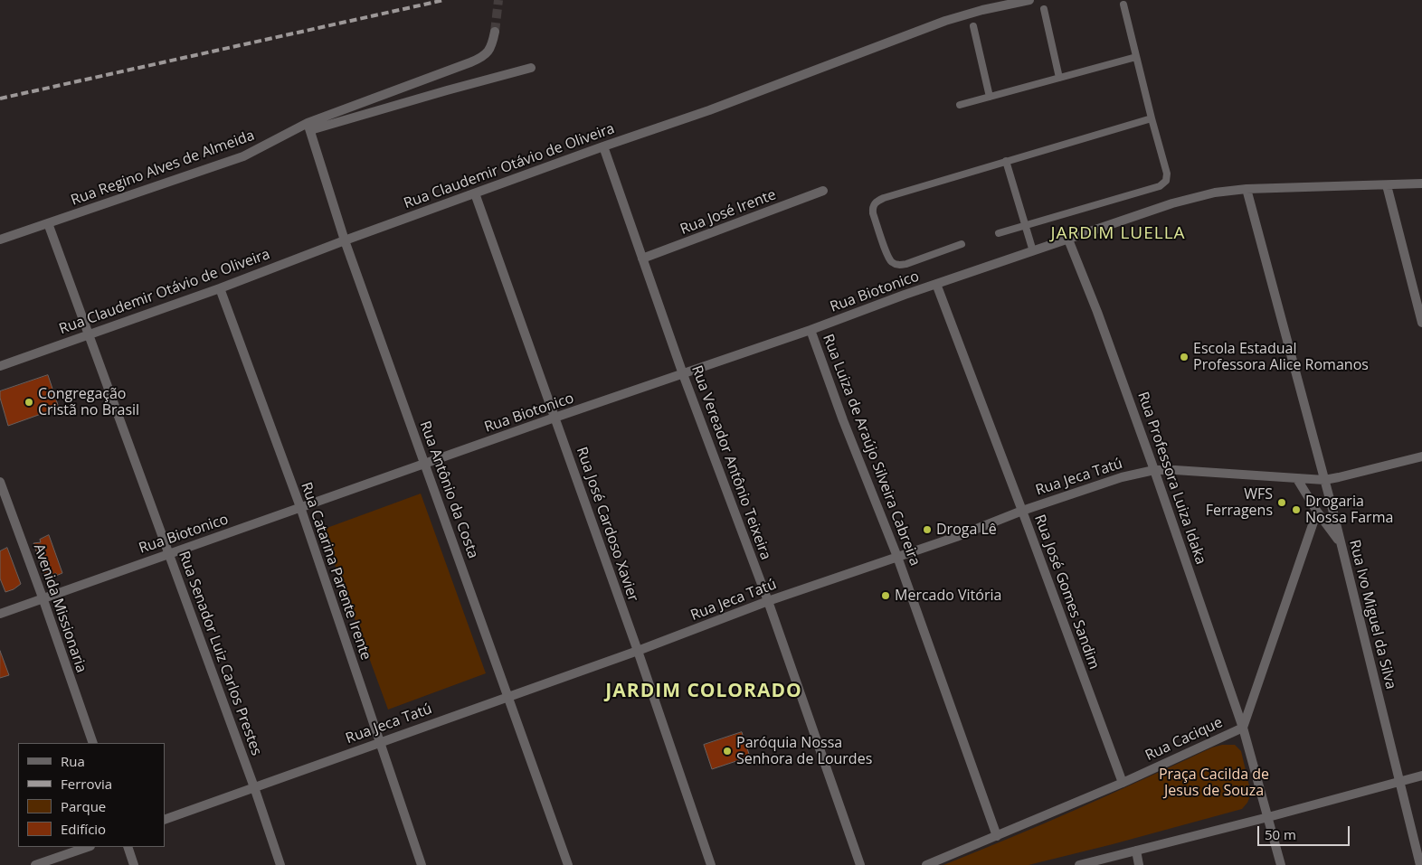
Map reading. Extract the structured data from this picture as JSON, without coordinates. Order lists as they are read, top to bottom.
{
  "streets": {
    "street": [
      "Rua Claudemir Otávio de Oliveira",
      "Rua Regino Alves de Almeida",
      "Rua José Irente",
      "Rua Biotonico",
      "Rua Luiza de Araújo Silveira Cabreira",
      "Rua Vereador Antônio Teixeira",
      "Rua Jeca Tatú",
      "Rua Professora Luiza Idaka",
      "Rua Antônio da Costa",
      "Rua José Cardoso Xavier",
      "Rua Catarina Parente Irente",
      "Rua José Gomes Sandim",
      "Avenida Missionaria",
      "Rua Ivo Miguel da Silva",
      "Rua Senador Luiz Carlos Prestes",
      "Rua Cacique"
    ]
  },
  "crossings": [
    ["Rua Claudemir Otávio de Oliveira", "Rua Vereador Antônio Teixeira"],
    ["Rua Claudemir Otávio de Oliveira", "Rua Antônio da Costa"],
    ["Rua Claudemir Otávio de Oliveira", "Rua José Cardoso Xavier"],
    ["Rua Claudemir Otávio de Oliveira", "Rua Catarina Parente Irente"],
    ["Rua Claudemir Otávio de Oliveira", "Rua Senador Luiz Carlos Prestes"],
    ["Rua Regino Alves de Almeida", "Rua Antônio da Costa"],
    ["Rua Regino Alves de Almeida", "Rua Senador Luiz Carlos Prestes"],
    ["Rua José Irente", "Rua Vereador Antônio Teixeira"],
    ["Rua Biotonico", "Rua Luiza de Araújo Silveira Cabreira"],
    ["Rua Biotonico", "Rua Vereador Antônio Teixeira"],
    ["Rua Biotonico", "Rua Professora Luiza Idaka"],
    ["Rua Biotonico", "Rua Antônio da Costa"],
    ["Rua Biotonico", "Rua José Cardoso Xavier"],
    ["Rua Biotonico", "Rua Catarina Parente Irente"],
    ["Rua Biotonico", "Rua José Gomes Sandim"],
    ["Rua Biotonico", "Avenida Missionaria"],
    ["Rua Biotonico", "Rua Ivo Miguel da Silva"],
    ["Rua Biotonico", "Rua Senador Luiz Carlos Prestes"],
    ["Rua Luiza de Araújo Silveira Cabreira", "Rua Jeca Tatú"],
    ["Rua Luiza de Araújo Silveira Cabreira", "Rua Cacique"],
    ["Rua Vereador Antônio Teixeira", "Rua Jeca Tatú"],
    ["Rua Jeca Tatú", "Rua Professora Luiza Idaka"],
    ["Rua Jeca Tatú", "Rua Antônio da Costa"],
    ["Rua Jeca Tatú", "Rua José Cardoso Xavier"],
    ["Rua Jeca Tatú", "Rua Catarina Parente Irente"],
    ["Rua Jeca Tatú", "Rua José Gomes Sandim"],
    ["Rua Jeca Tatú", "Rua Ivo Miguel da Silva"],
    ["Rua Jeca Tatú", "Rua Senador Luiz Carlos Prestes"],
    ["Rua Professora Luiza Idaka", "Rua Cacique"],
    ["Rua José Gomes Sandim", "Rua Cacique"]
  ],
  "districts": ["JARDIM LUELLA", "JARDIM COLORADO"],
  "parks": ["Praça Cacilda de Jesus de Souza"],
  "places": [
    "Escola Estadual Professora Alice Romanos",
    "Congregação Cristã no Brasil",
    "WFS Ferragens",
    "Drogaria Nossa Farma",
    "Droga Lê",
    "Mercado Vitória",
    "Paróquia Nossa Senhora de Lourdes"
  ],
  "legend": [
    "Rua",
    "Ferrovia",
    "Parque",
    "Edifício"
  ],
  "scale_bar": "50 m"
}
